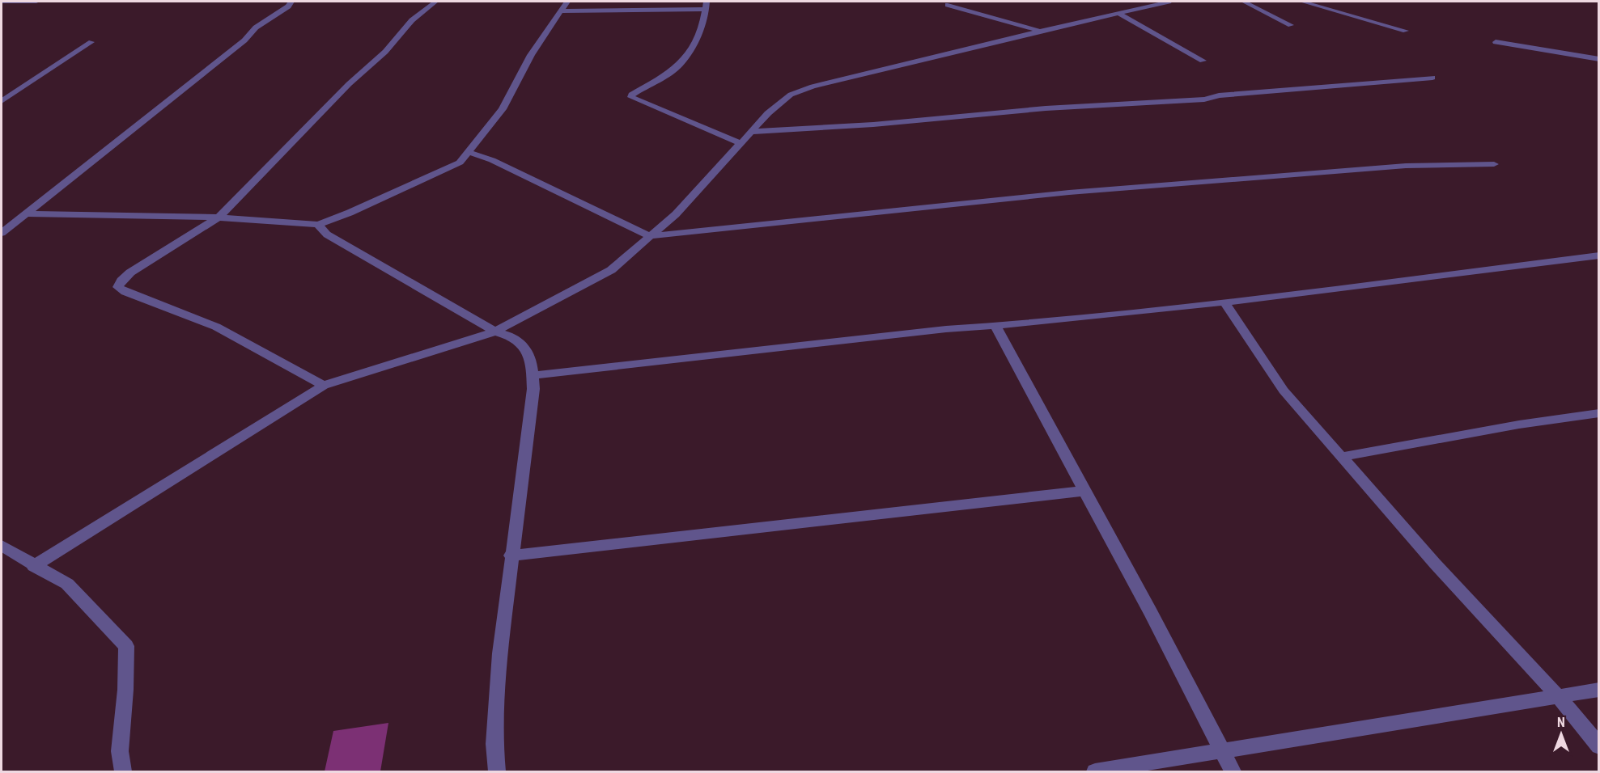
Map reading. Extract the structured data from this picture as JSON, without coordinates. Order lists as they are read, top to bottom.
{
  "north": "top"
}
